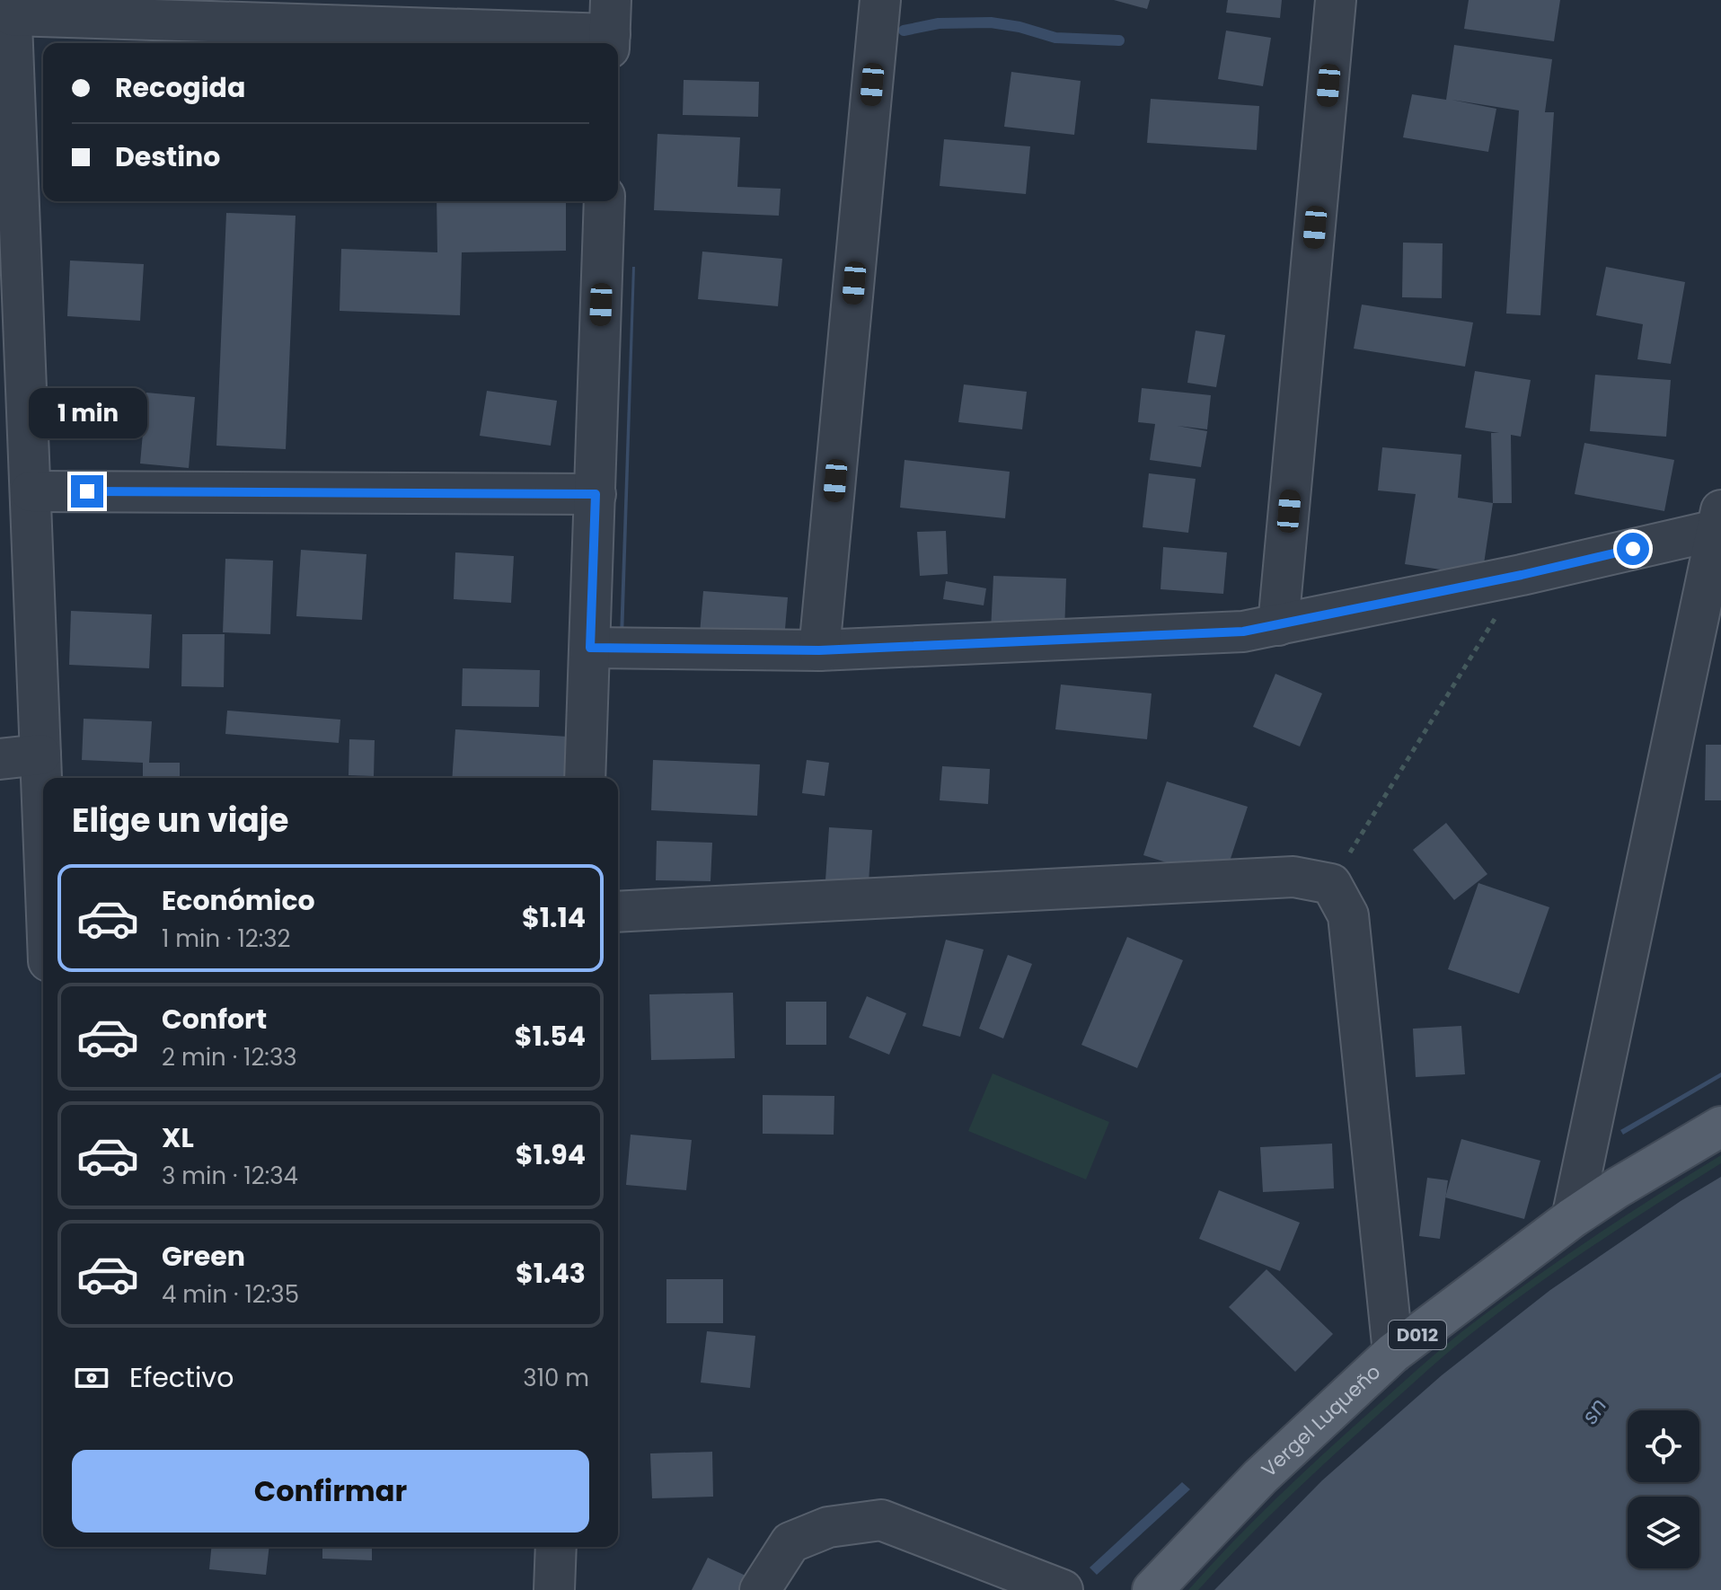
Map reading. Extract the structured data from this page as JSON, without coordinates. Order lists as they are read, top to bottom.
{
  "streets": {
    "main road": ["D012", "Vergel Luqueño"]
  },
  "water": ["sn"],
  "page": {
    "banner": ["Recogida", "Destino"],
    "bubble": "1 min",
    "heading": "Elige un viaje",
    "list": [
      {
        "name": "Económico",
        "note": "1 min · 12:32",
        "value": "$1.14"
      },
      {
        "name": "Confort",
        "note": "2 min · 12:33",
        "value": "$1.54"
      },
      {
        "name": "XL",
        "note": "3 min · 12:34",
        "value": "$1.94"
      },
      {
        "name": "Green",
        "note": "4 min · 12:35",
        "value": "$1.43"
      }
    ],
    "pay": ["Efectivo", "310 m"],
    "buttons": "Confirmar"
  }
}
